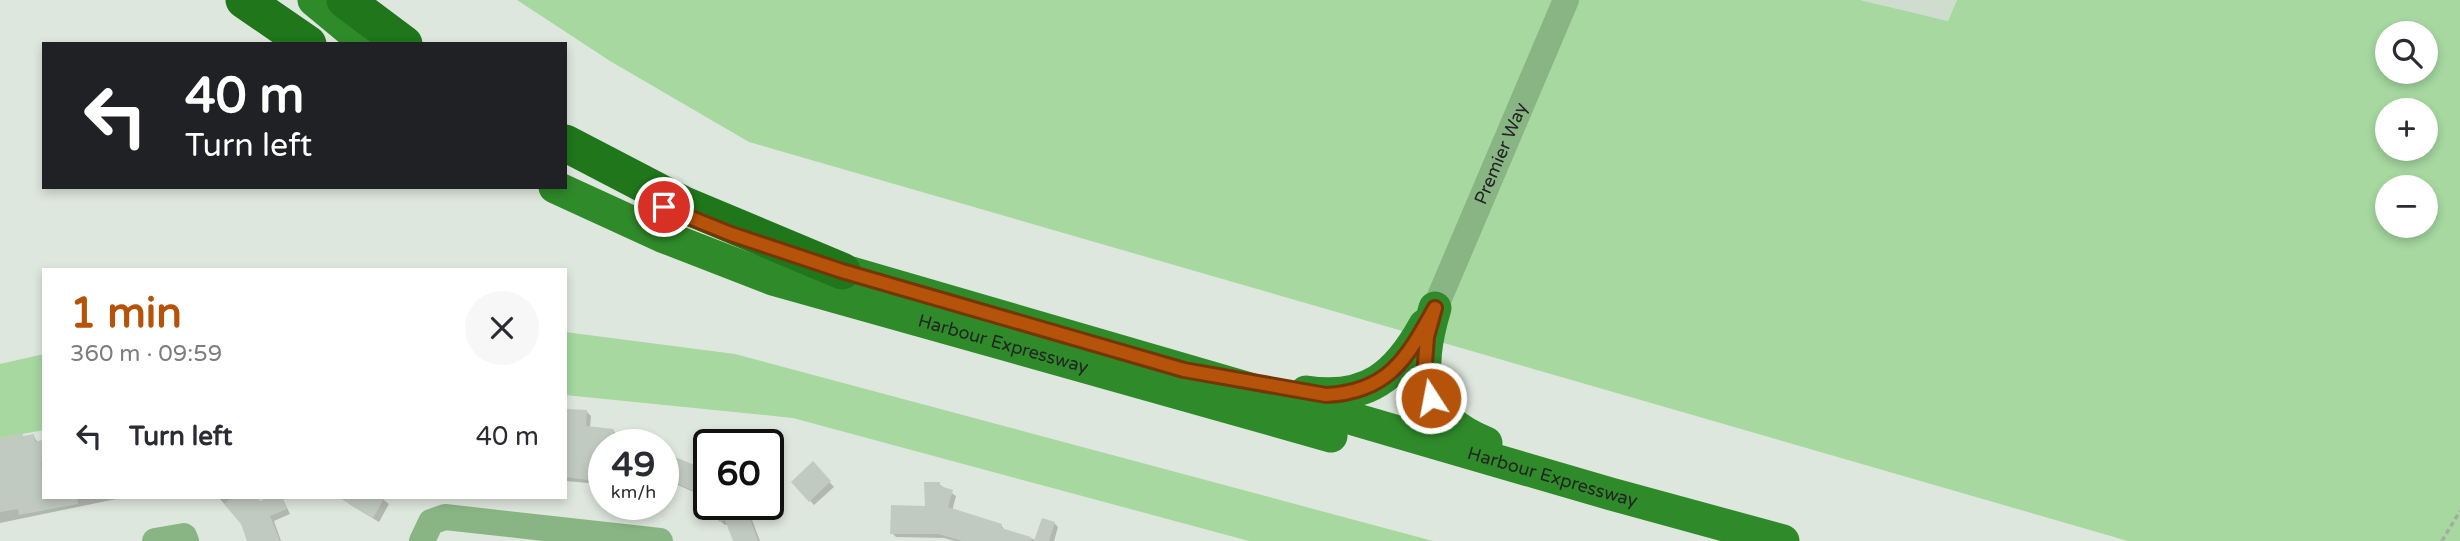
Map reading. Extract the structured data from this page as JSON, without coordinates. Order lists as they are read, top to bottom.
{
  "streets": {
    "main road": ["Harbour Expressway"],
    "street": ["Premier Way"]
  },
  "page": {
    "map_buttons": ["+", "−"],
    "turn": ["40 m", "Turn left"],
    "heading": ["1 min", "360 m · 09:59"],
    "list": [
      {
        "name": "Turn left",
        "value": "40 m"
      }
    ],
    "speed": "49 km/h",
    "limit": "60"
  }
}
